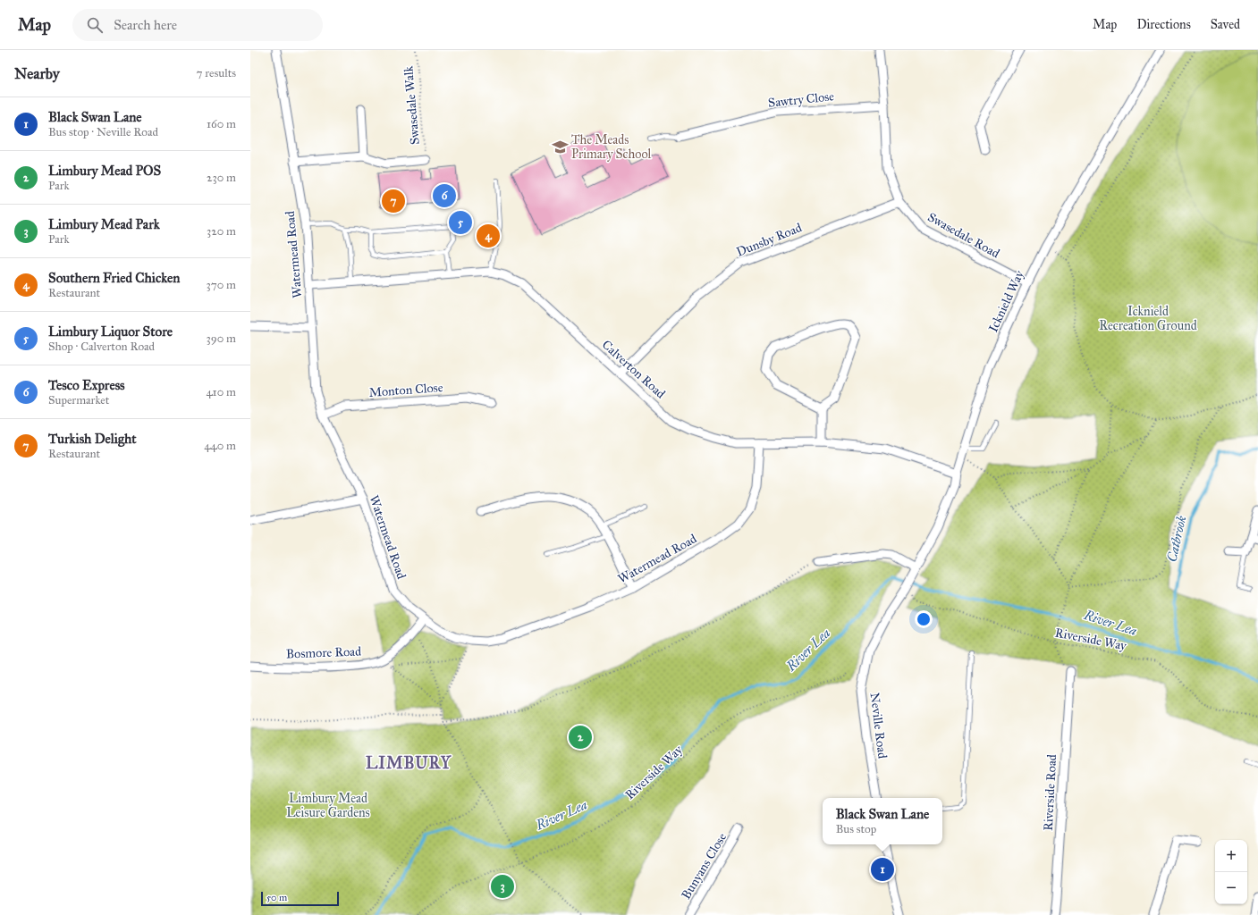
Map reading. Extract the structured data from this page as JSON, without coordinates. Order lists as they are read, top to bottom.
{
  "streets": {
    "street": [
      "Sawtry Close",
      "Swasedale Road",
      "Dunsby Road",
      "Watermead Road",
      "Icknield Way",
      "Calverton Road",
      "Monton Close",
      "Bosmore Road",
      "Neville Road",
      "Riverside Road",
      "Bunyans Close"
    ],
    "path": ["Swasedale Walk", "Riverside Way"]
  },
  "crossings": [
    ["Sawtry Close", "Swasedale Road"],
    ["Swasedale Road", "Dunsby Road"],
    ["Swasedale Road", "Icknield Way"],
    ["Dunsby Road", "Calverton Road"],
    ["Watermead Road", "Calverton Road"],
    ["Watermead Road", "Monton Close"],
    ["Watermead Road", "Bosmore Road"],
    ["Icknield Way", "Calverton Road"],
    ["Icknield Way", "Neville Road"],
    ["Riverside Way", "Neville Road"]
  ],
  "districts": ["LIMBURY"],
  "water": ["Catbrook", "River Lea"],
  "parks": ["Icknield Recreation Ground", "Limbury Mead Leisure Gardens"],
  "places": {
    "school or university": ["The Meads Primary School"]
  },
  "scale_bar": "50 m",
  "page": {
    "header": "Map",
    "search": "Search here",
    "nav": ["Map", "Directions", "Saved"],
    "heading": ["Nearby", "7 results"],
    "list": [
      {
        "mark": "1",
        "name": "Black Swan Lane",
        "note": "Bus stop · Neville Road",
        "value": "160 m"
      },
      {
        "mark": "2",
        "name": "Limbury Mead POS",
        "note": "Park",
        "value": "230 m"
      },
      {
        "mark": "3",
        "name": "Limbury Mead Park",
        "note": "Park",
        "value": "320 m"
      },
      {
        "mark": "4",
        "name": "Southern Fried Chicken",
        "note": "Restaurant",
        "value": "370 m"
      },
      {
        "mark": "5",
        "name": "Limbury Liquor Store",
        "note": "Shop · Calverton Road",
        "value": "390 m"
      },
      {
        "mark": "6",
        "name": "Tesco Express",
        "note": "Supermarket",
        "value": "410 m"
      },
      {
        "mark": "7",
        "name": "Turkish Delight",
        "note": "Restaurant",
        "value": "440 m"
      }
    ],
    "pins": [
      "6",
      "7",
      "5",
      "4",
      "2",
      "1",
      "3"
    ],
    "popup": ["Black Swan Lane", "Bus stop"],
    "map_buttons": ["+", "−"],
    "scale": "50 m"
  }
}
